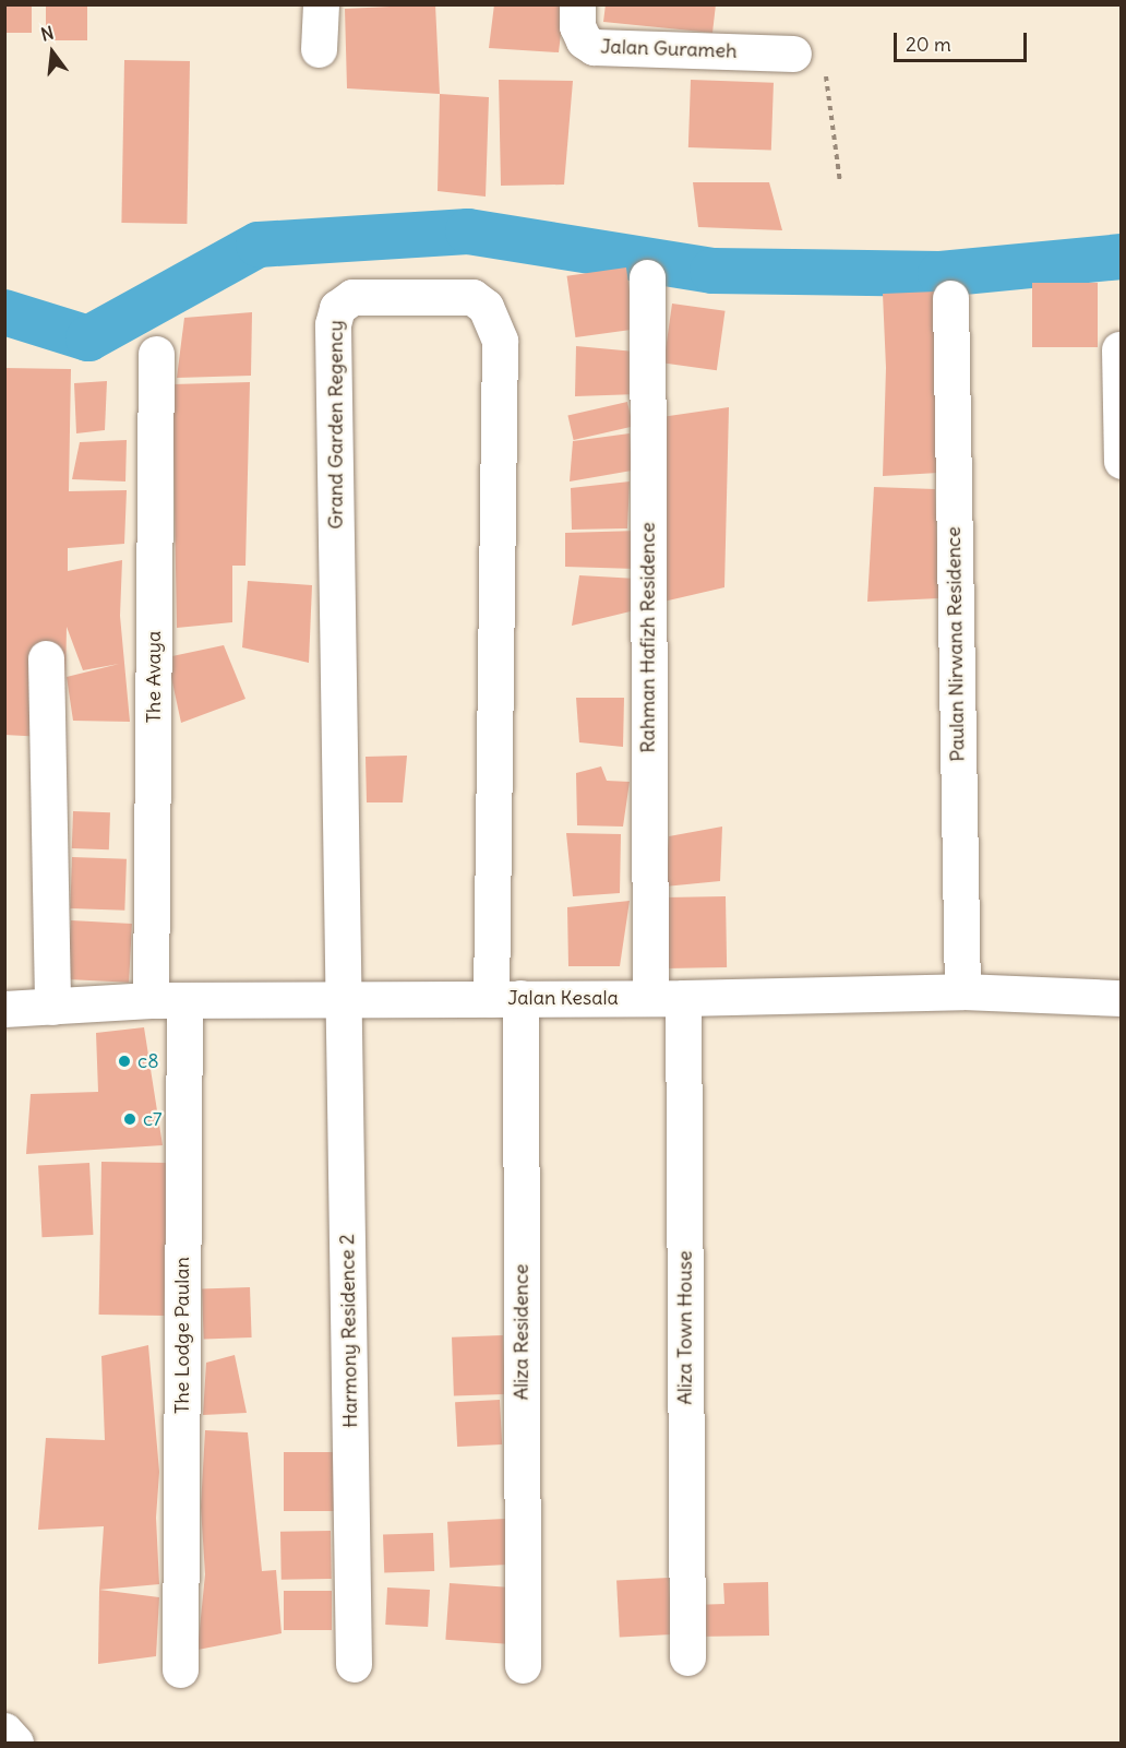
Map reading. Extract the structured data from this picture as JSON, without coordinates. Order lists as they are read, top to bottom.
{
  "streets": {
    "street": [
      "Jalan Gurameh",
      "Grand Garden Regency",
      "Rahman Hafizh Residence",
      "Paulan Nirwana Residence",
      "The Avaya",
      "Jalan Kesala",
      "Aliza Town House",
      "Harmony Residence 2",
      "Aliza Residence",
      "The Lodge Paulan"
    ]
  },
  "crossings": [
    ["Grand Garden Regency", "Jalan Kesala"],
    ["Grand Garden Regency", "Harmony Residence 2"],
    ["Grand Garden Regency", "Aliza Residence"],
    ["Rahman Hafizh Residence", "Jalan Kesala"],
    ["Rahman Hafizh Residence", "Aliza Town House"],
    ["Paulan Nirwana Residence", "Jalan Kesala"],
    ["The Avaya", "Jalan Kesala"],
    ["The Avaya", "The Lodge Paulan"],
    ["Jalan Kesala", "Aliza Town House"],
    ["Jalan Kesala", "Harmony Residence 2"],
    ["Jalan Kesala", "Aliza Residence"],
    ["Jalan Kesala", "The Lodge Paulan"]
  ],
  "places": ["c8", "c7"],
  "scale_bar": "20 m",
  "north": "top"
}
